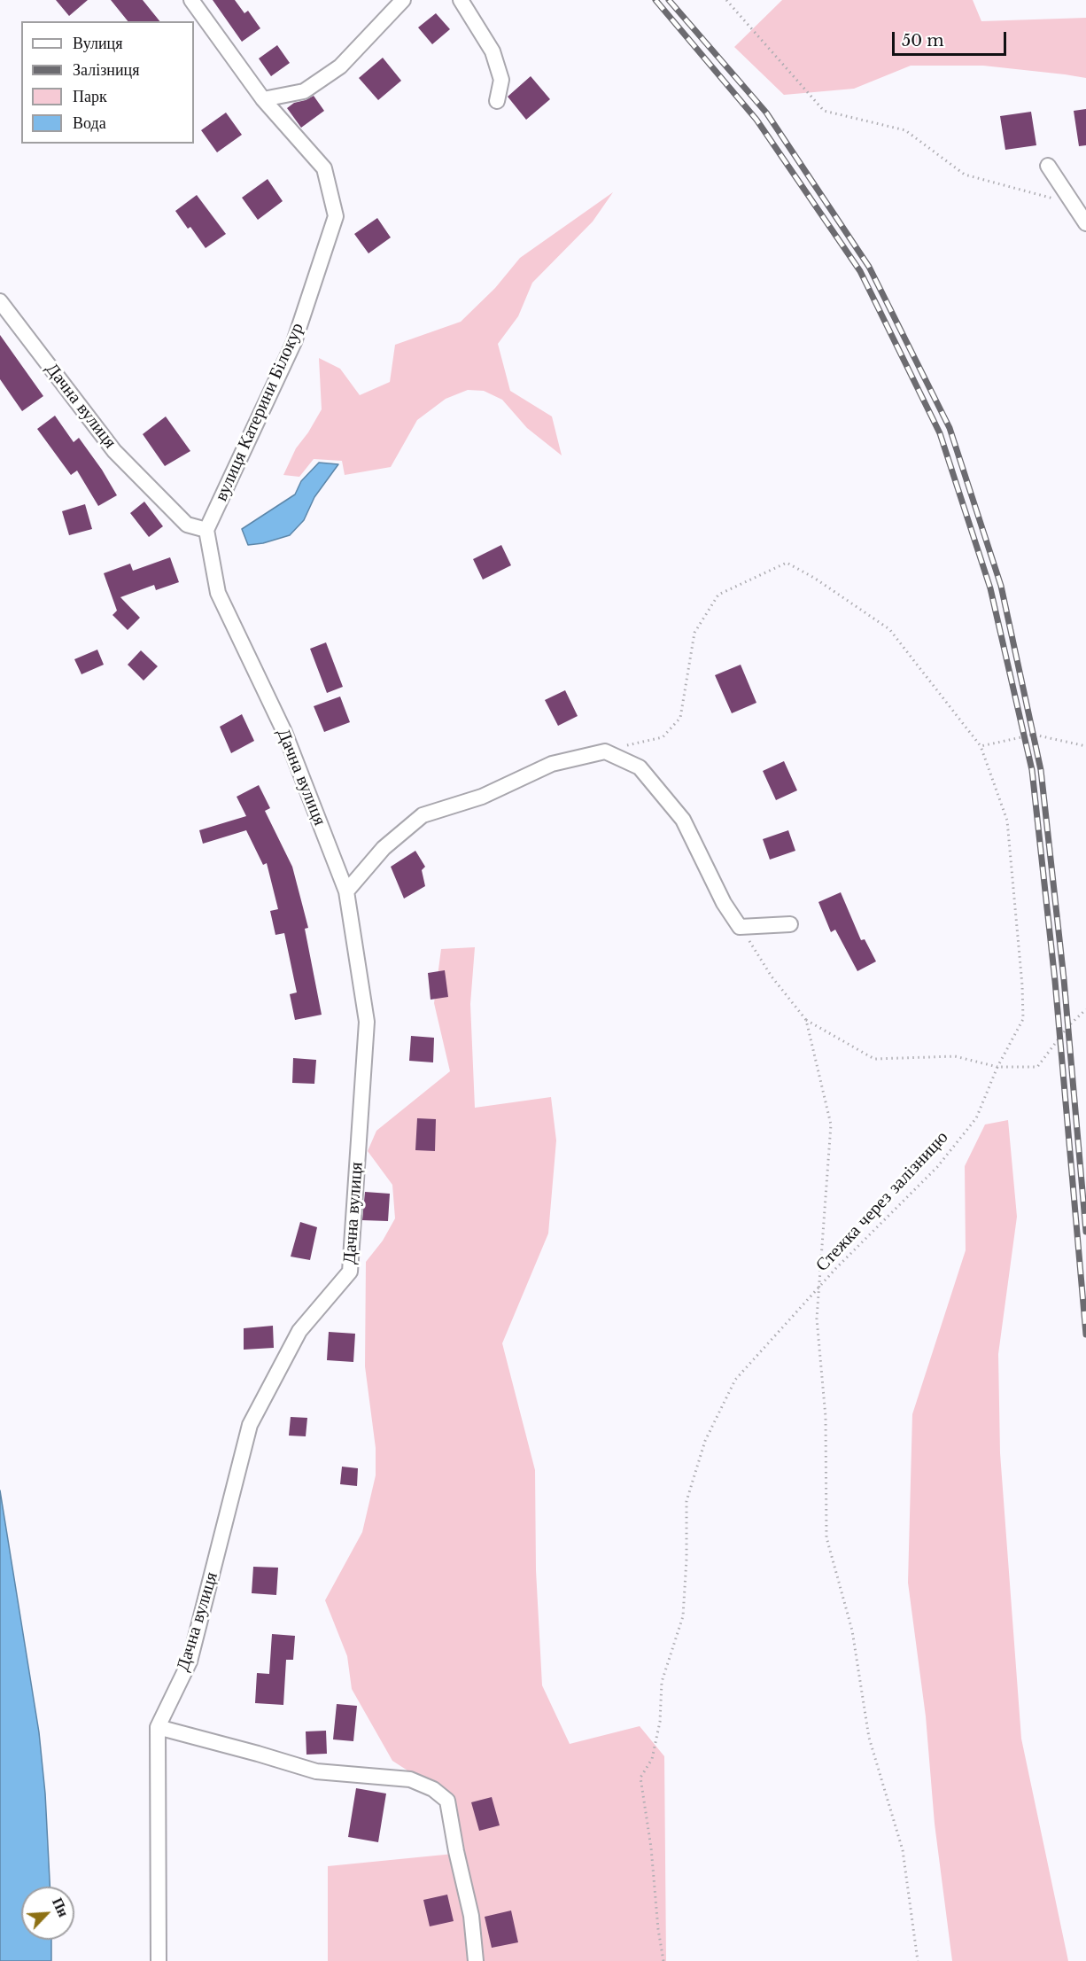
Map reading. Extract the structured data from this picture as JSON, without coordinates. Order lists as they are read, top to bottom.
{
  "streets": {
    "street": ["Дачна вулиця", "вулиця Катерини Білокур"],
    "path": ["Стежка через залізницю"]
  },
  "crossings": [
    ["Дачна вулиця", "вулиця Катерини Білокур"]
  ],
  "legend": [
    "Вулиця",
    "Залізниця",
    "Парк",
    "Вода"
  ],
  "scale_bar": "50 m",
  "north": "top right"
}
